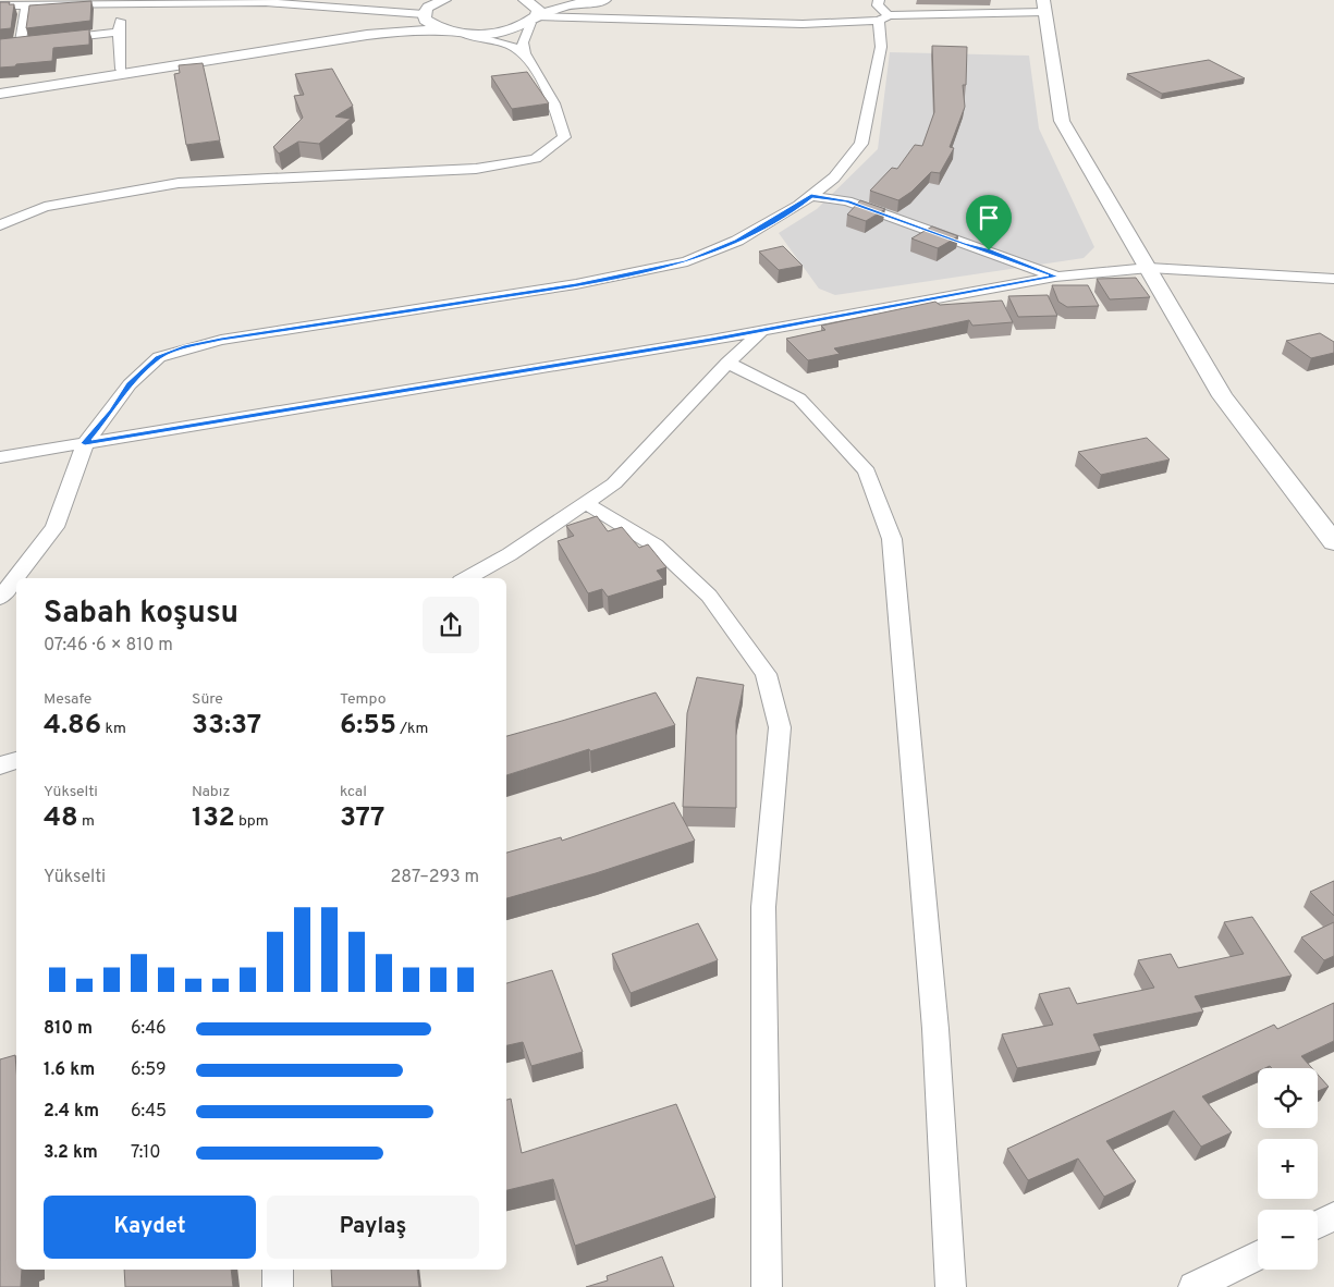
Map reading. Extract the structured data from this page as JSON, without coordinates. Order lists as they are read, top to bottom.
{
  "page": {
    "heading": ["Sabah koşusu", "07:46 · 6 × 810 m"],
    "stats": [
      ["Mesafe", "4.86 km"],
      ["Süre", "33:37"],
      ["Tempo", "6:55 /km"],
      ["Yükselti", "48 m"],
      ["Nabız", "132 bpm"],
      ["kcal", "377"]
    ],
    "chart": ["Yükselti", "287–293 m"],
    "list": [
      {
        "name": "810 m",
        "note": "6:46"
      },
      {
        "name": "1.6 km",
        "note": "6:59"
      },
      {
        "name": "2.4 km",
        "note": "6:45"
      },
      {
        "name": "3.2 km",
        "note": "7:10"
      }
    ],
    "map_buttons": ["+", "−"],
    "buttons": ["Kaydet", "Paylaş"]
  }
}
